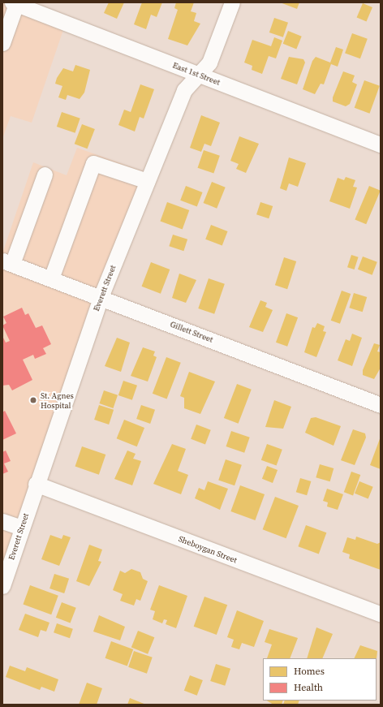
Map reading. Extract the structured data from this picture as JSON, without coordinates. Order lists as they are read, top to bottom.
{
  "streets": {
    "street": [
      "East 1st Street",
      "Everett Street",
      "Gillett Street",
      "Sheboygan Street"
    ]
  },
  "crossings": [
    ["East 1st Street", "Everett Street"],
    ["Everett Street", "Gillett Street"],
    ["Everett Street", "Sheboygan Street"]
  ],
  "places": ["St. Agnes Hospital"],
  "legend": ["Homes", "Health"]
}
